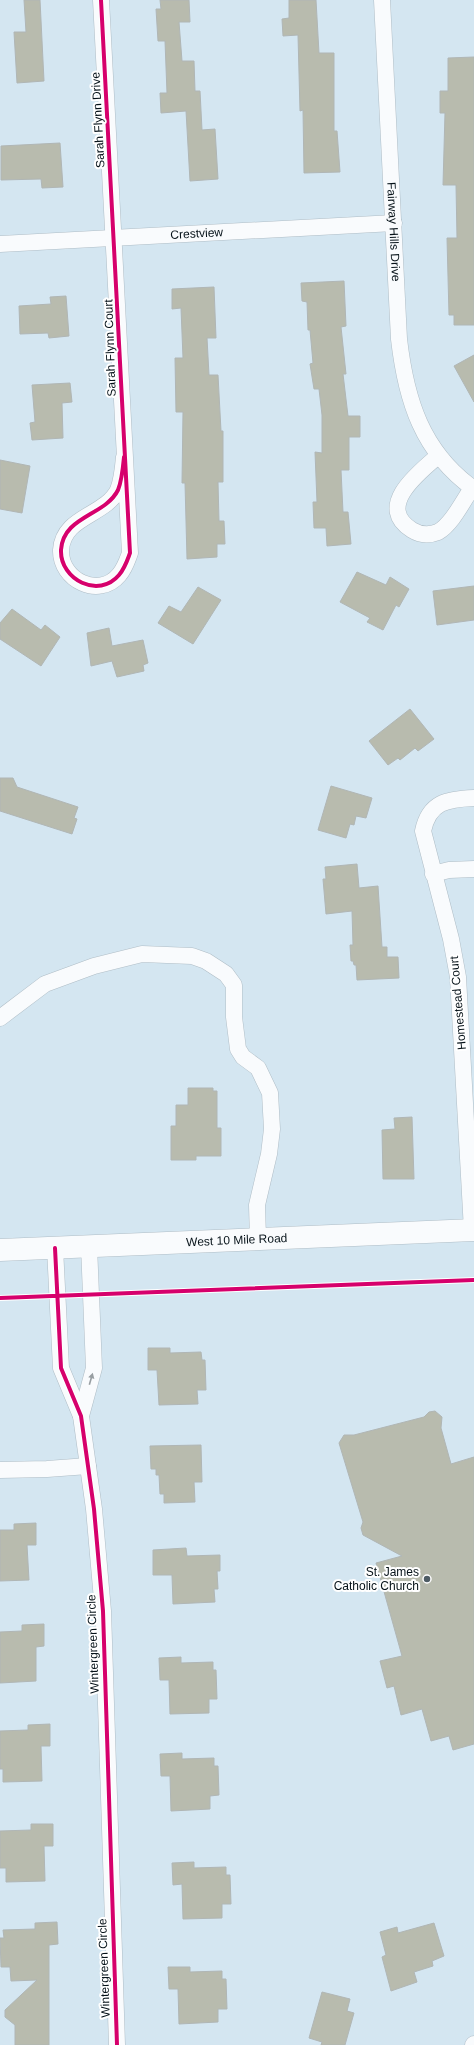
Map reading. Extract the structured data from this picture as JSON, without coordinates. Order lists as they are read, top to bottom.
{
  "streets": {
    "main road": ["West 10 Mile Road"],
    "street": [
      "Sarah Flynn Drive",
      "Fairway Hills Drive",
      "Crestview",
      "Sarah Flynn Court",
      "Homestead Court",
      "Wintergreen Circle"
    ]
  },
  "crossings": [
    ["Sarah Flynn Drive", "Crestview"],
    ["Sarah Flynn Drive", "Sarah Flynn Court"],
    ["Fairway Hills Drive", "Crestview"],
    ["Crestview", "Sarah Flynn Court"],
    ["Homestead Court", "West 10 Mile Road"],
    ["West 10 Mile Road", "Wintergreen Circle"]
  ],
  "places": ["St. James Catholic Church"]
}
